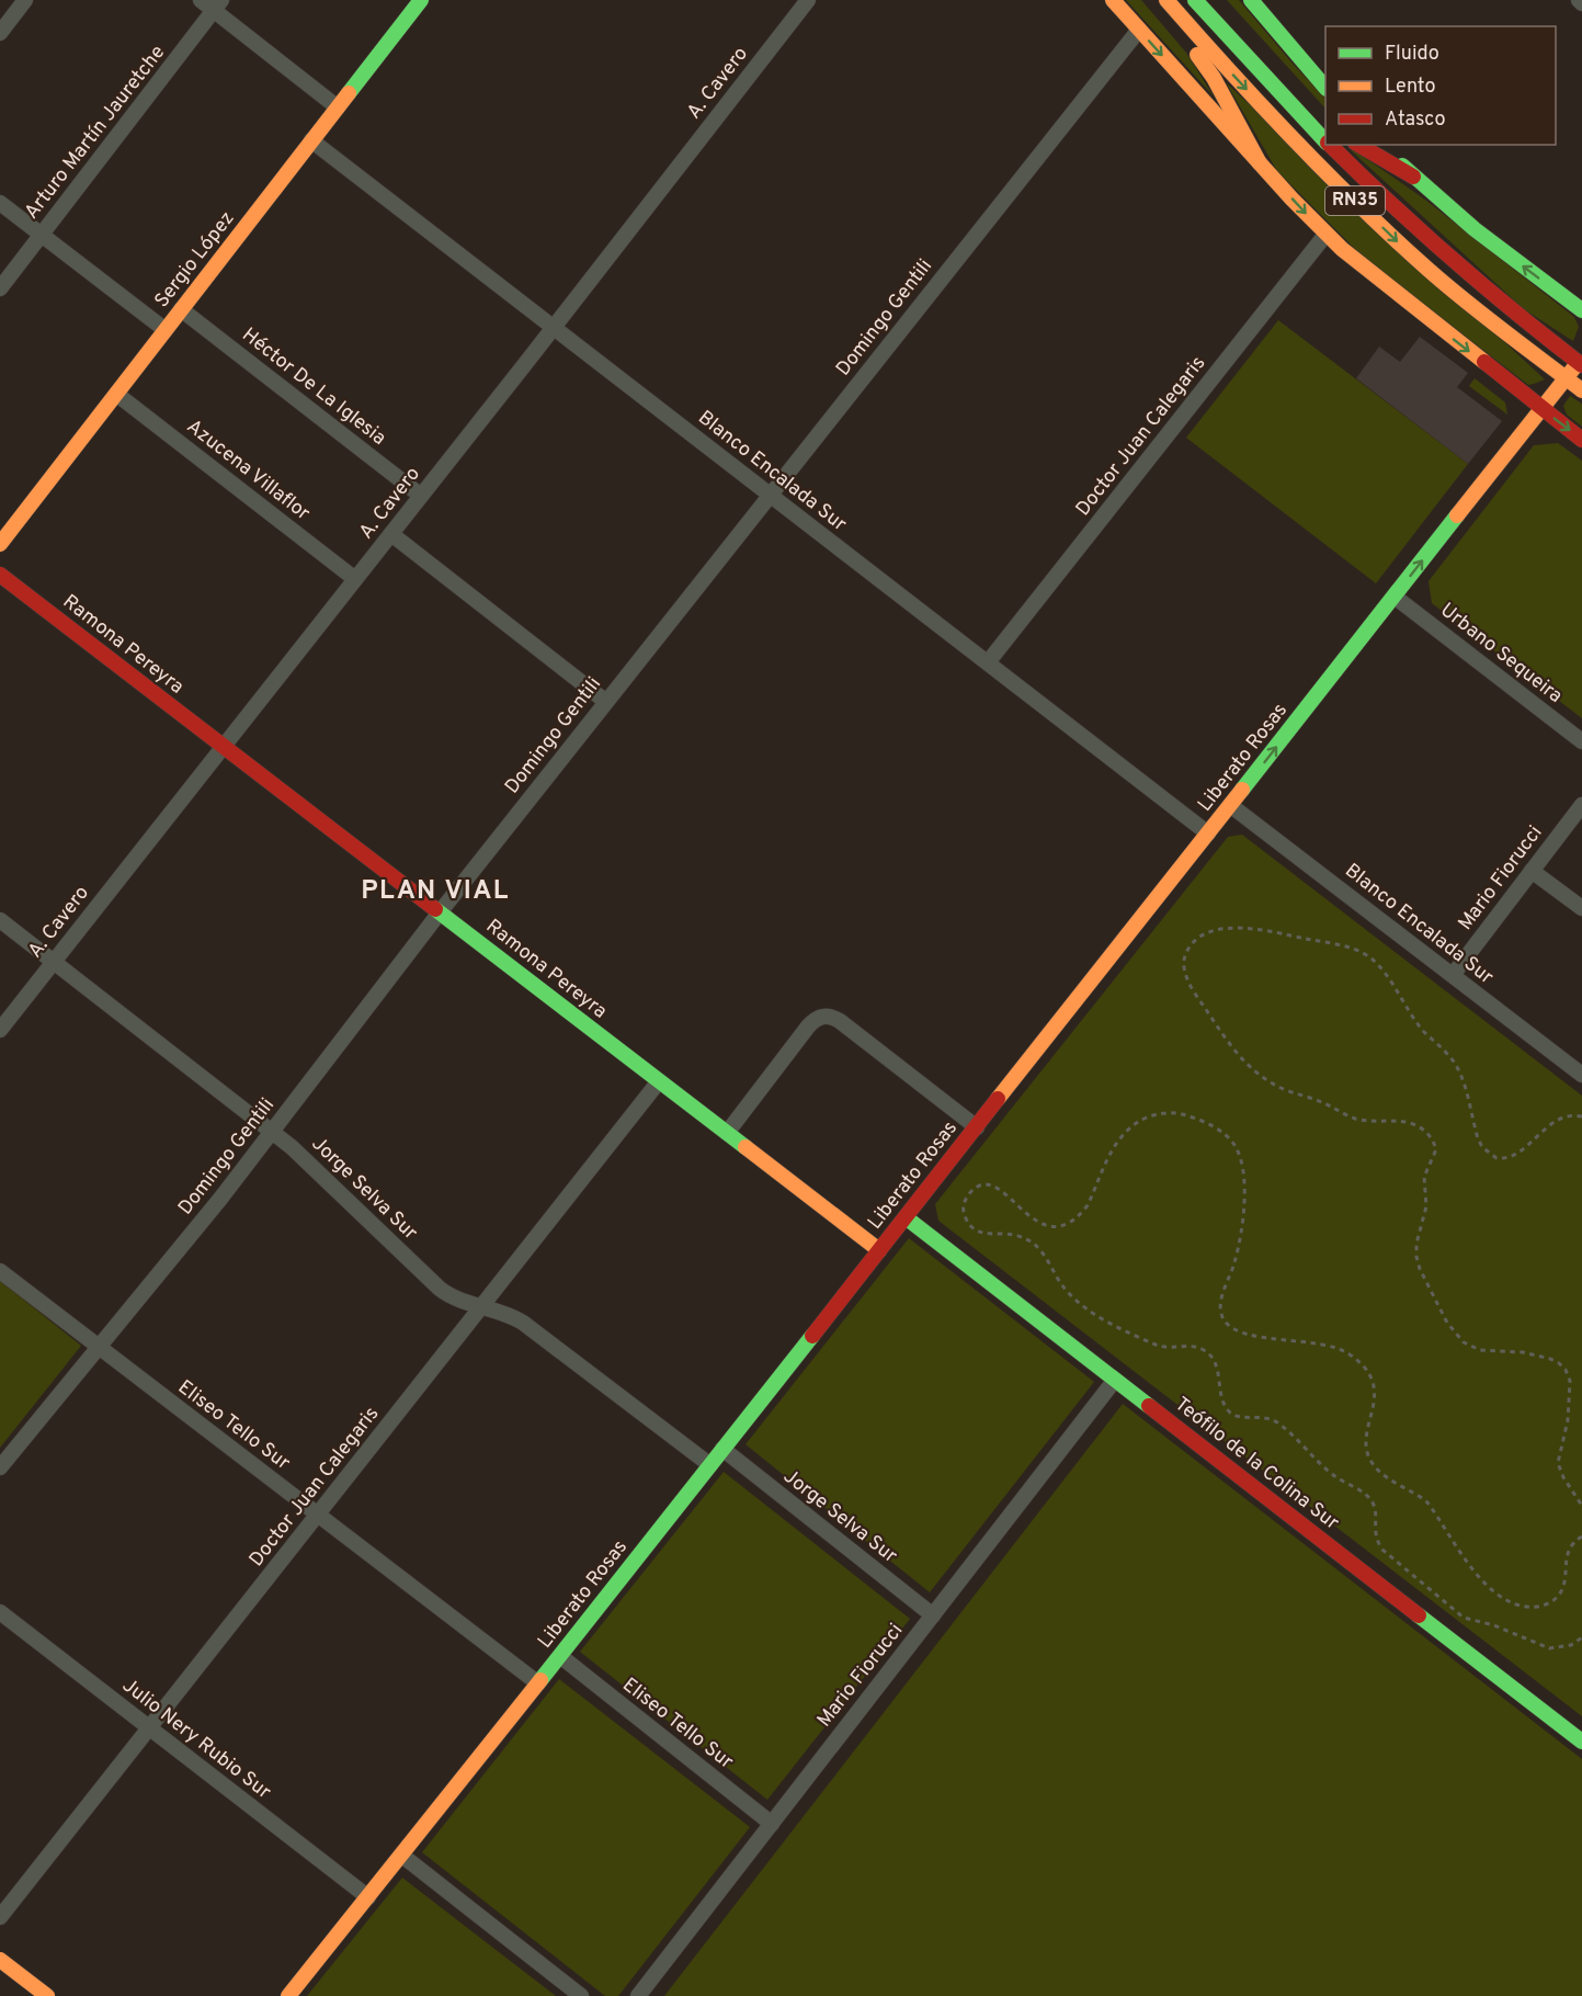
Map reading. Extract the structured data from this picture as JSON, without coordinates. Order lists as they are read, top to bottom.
{
  "streets": {
    "main road": [
      "RN35",
      "Sergio López",
      "Ramona Pereyra",
      "Liberato Rosas",
      "Teófilo de la Colina Sur"
    ],
    "street": [
      "A. Cavero",
      "Arturo Martín Jauretche",
      "Domingo Gentili",
      "Héctor De La Iglesia",
      "Doctor Juan Calegaris",
      "Azucena Villaflor",
      "Blanco Encalada Sur",
      "Urbano Sequeira",
      "Mario Fiorucci",
      "Jorge Selva Sur",
      "Eliseo Tello Sur",
      "Julio Nery Rubio Sur"
    ]
  },
  "crossings": [
    ["A. Cavero", "Héctor De La Iglesia"],
    ["A. Cavero", "Azucena Villaflor"],
    ["A. Cavero", "Blanco Encalada Sur"],
    ["A. Cavero", "Ramona Pereyra"],
    ["A. Cavero", "Jorge Selva Sur"],
    ["RN35", "Liberato Rosas"],
    ["Sergio López", "Héctor De La Iglesia"],
    ["Sergio López", "Azucena Villaflor"],
    ["Sergio López", "Blanco Encalada Sur"],
    ["Domingo Gentili", "Blanco Encalada Sur"],
    ["Domingo Gentili", "Ramona Pereyra"],
    ["Domingo Gentili", "Jorge Selva Sur"],
    ["Domingo Gentili", "Eliseo Tello Sur"],
    ["Doctor Juan Calegaris", "Blanco Encalada Sur"],
    ["Doctor Juan Calegaris", "Ramona Pereyra"],
    ["Doctor Juan Calegaris", "Jorge Selva Sur"],
    ["Doctor Juan Calegaris", "Eliseo Tello Sur"],
    ["Doctor Juan Calegaris", "Julio Nery Rubio Sur"],
    ["Blanco Encalada Sur", "Liberato Rosas"],
    ["Blanco Encalada Sur", "Mario Fiorucci"],
    ["Ramona Pereyra", "Liberato Rosas"],
    ["Urbano Sequeira", "Liberato Rosas"],
    ["Liberato Rosas", "Jorge Selva Sur"],
    ["Liberato Rosas", "Eliseo Tello Sur"],
    ["Liberato Rosas", "Teófilo de la Colina Sur"],
    ["Liberato Rosas", "Julio Nery Rubio Sur"],
    ["Mario Fiorucci", "Jorge Selva Sur"],
    ["Mario Fiorucci", "Eliseo Tello Sur"],
    ["Mario Fiorucci", "Teófilo de la Colina Sur"]
  ],
  "districts": ["PLAN VIAL"],
  "legend": ["Fluido", "Lento", "Atasco"]
}
